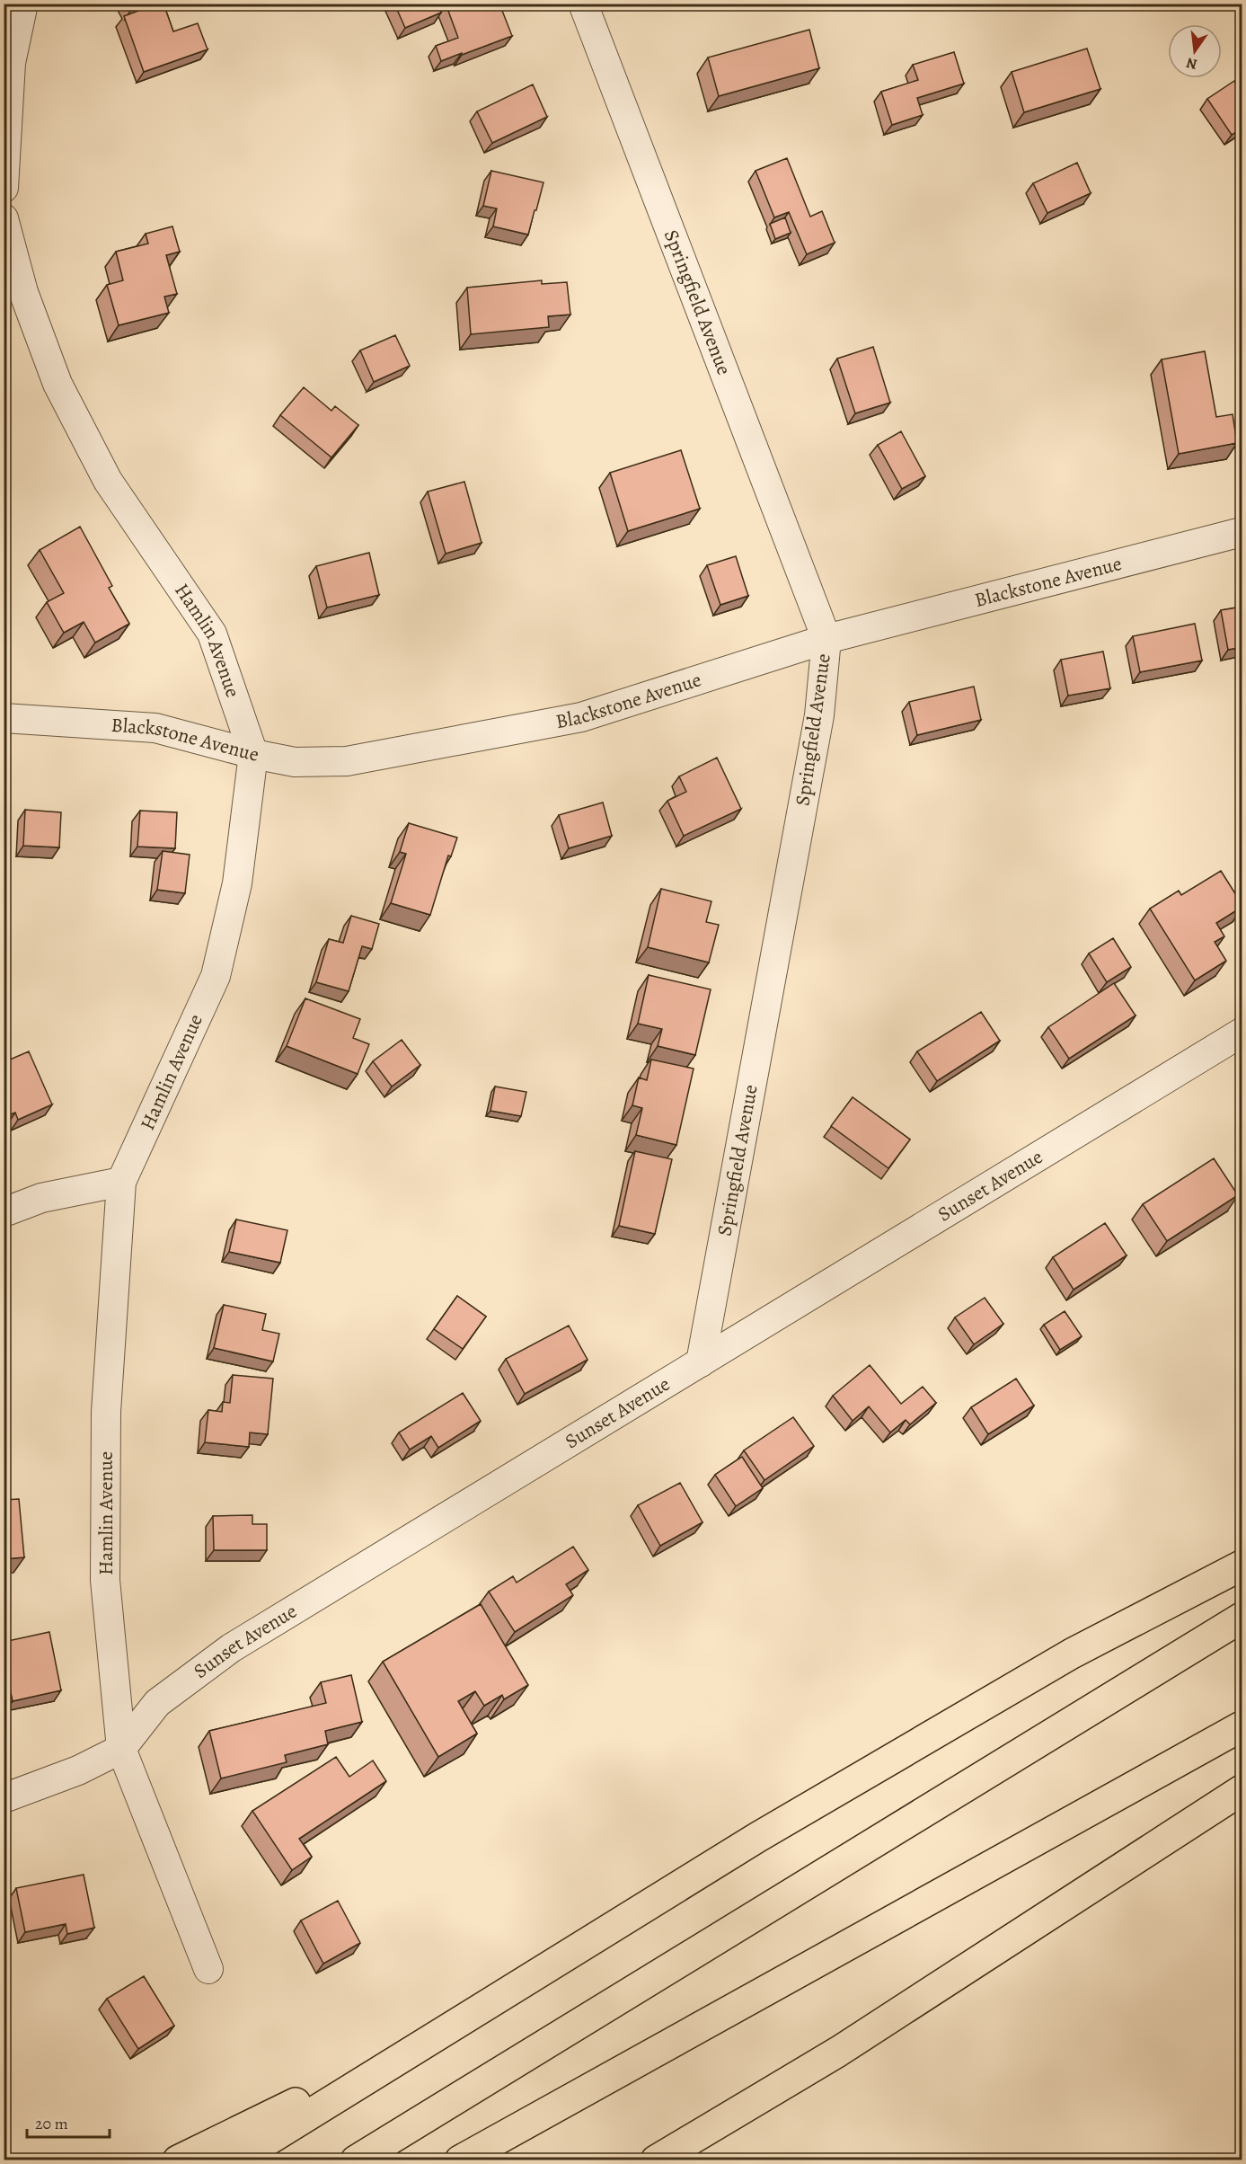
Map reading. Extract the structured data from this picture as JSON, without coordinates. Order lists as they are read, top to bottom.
{
  "streets": {
    "street": [
      "Springfield Avenue",
      "Blackstone Avenue",
      "Hamlin Avenue",
      "Sunset Avenue"
    ]
  },
  "crossings": [
    ["Springfield Avenue", "Blackstone Avenue"],
    ["Springfield Avenue", "Sunset Avenue"],
    ["Blackstone Avenue", "Hamlin Avenue"],
    ["Hamlin Avenue", "Sunset Avenue"]
  ],
  "scale_bar": "20 m",
  "north": "bottom"
}
